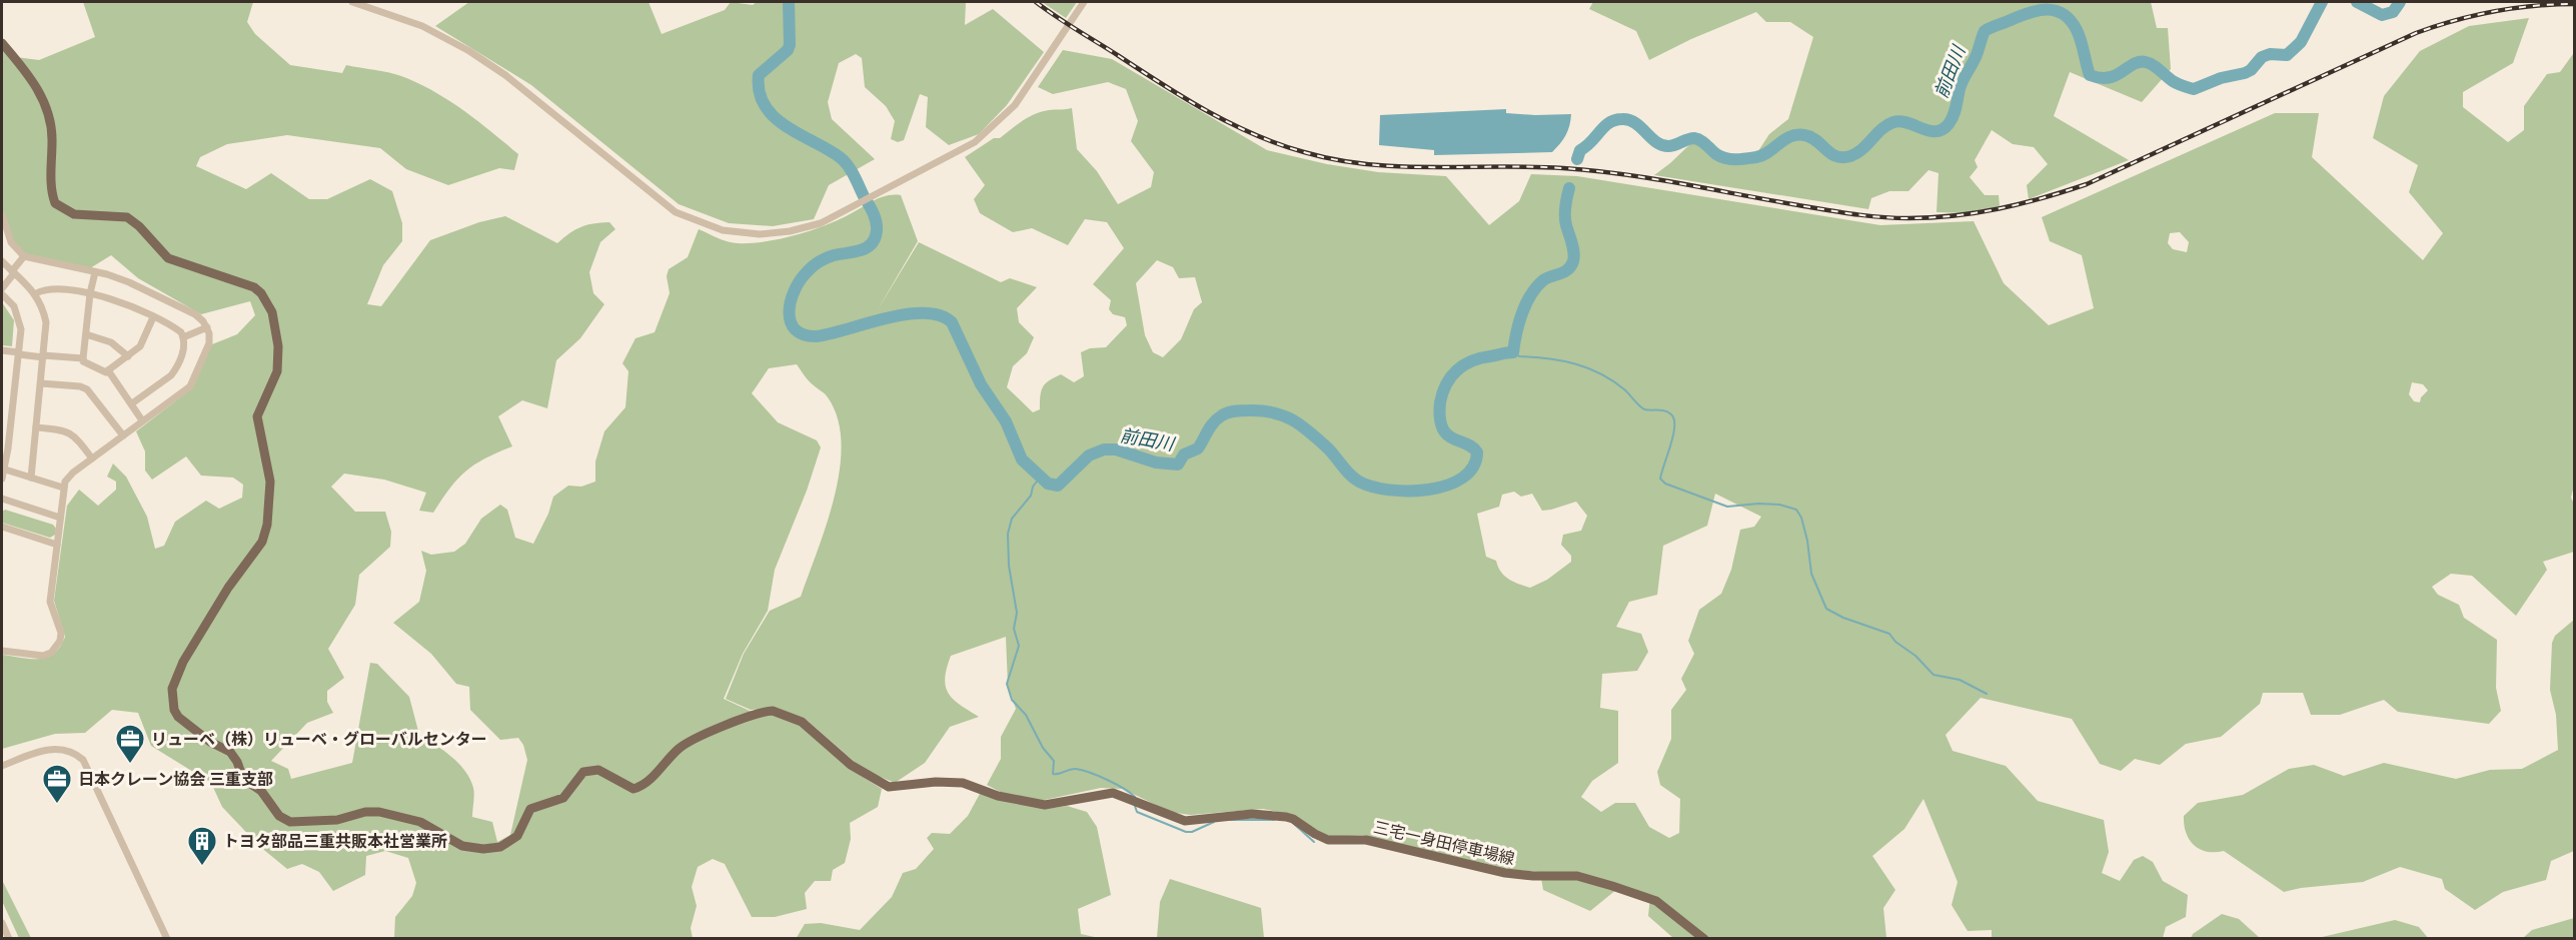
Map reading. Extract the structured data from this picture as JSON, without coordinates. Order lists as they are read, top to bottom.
{
  "streets": {
    "main road": ["三宅一身田停車場線"]
  },
  "water": ["前田川"],
  "places": {
    "office": ["リューベ（株）リューベ・グローバルセンター", "日本クレーン協会 三重支部"],
    "building": ["トヨタ部品三重共販本社営業所"]
  }
}
